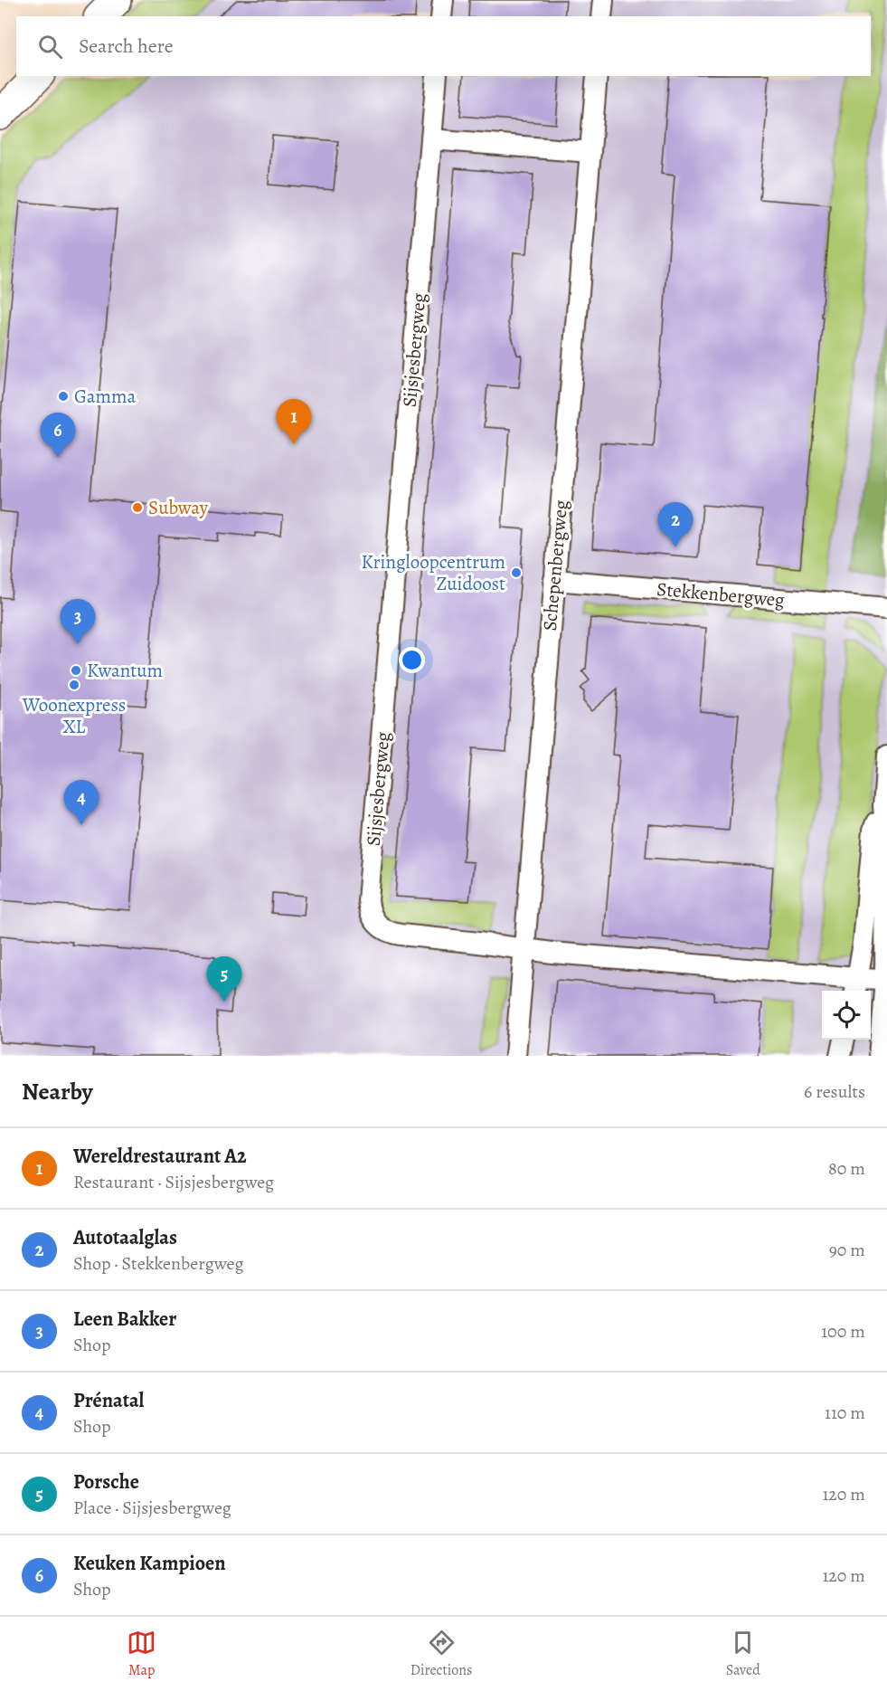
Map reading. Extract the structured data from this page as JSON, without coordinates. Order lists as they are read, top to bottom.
{
  "streets": {
    "street": ["Sijsjesbergweg", "Schepenbergweg", "Stekkenbergweg"]
  },
  "crossings": [
    ["Sijsjesbergweg", "Schepenbergweg"],
    ["Schepenbergweg", "Stekkenbergweg"]
  ],
  "places": [
    "Gamma",
    "Subway",
    "Kringloopcentrum Zuidoost",
    "Kwantum",
    "Woonexpress XL"
  ],
  "page": {
    "search": "Search here",
    "pins": [
      "1",
      "6",
      "2",
      "3",
      "4",
      "5"
    ],
    "heading": ["Nearby", "6 results"],
    "list": [
      {
        "mark": "1",
        "name": "Wereldrestaurant A2",
        "note": "Restaurant · Sijsjesbergweg",
        "value": "80 m"
      },
      {
        "mark": "2",
        "name": "Autotaalglas",
        "note": "Shop · Stekkenbergweg",
        "value": "90 m"
      },
      {
        "mark": "3",
        "name": "Leen Bakker",
        "note": "Shop",
        "value": "100 m"
      },
      {
        "mark": "4",
        "name": "Prénatal",
        "note": "Shop",
        "value": "110 m"
      },
      {
        "mark": "5",
        "name": "Porsche",
        "note": "Place · Sijsjesbergweg",
        "value": "120 m"
      },
      {
        "mark": "6",
        "name": "Keuken Kampioen",
        "note": "Shop",
        "value": "120 m"
      }
    ],
    "nav": ["Map", "Directions", "Saved"]
  }
}
